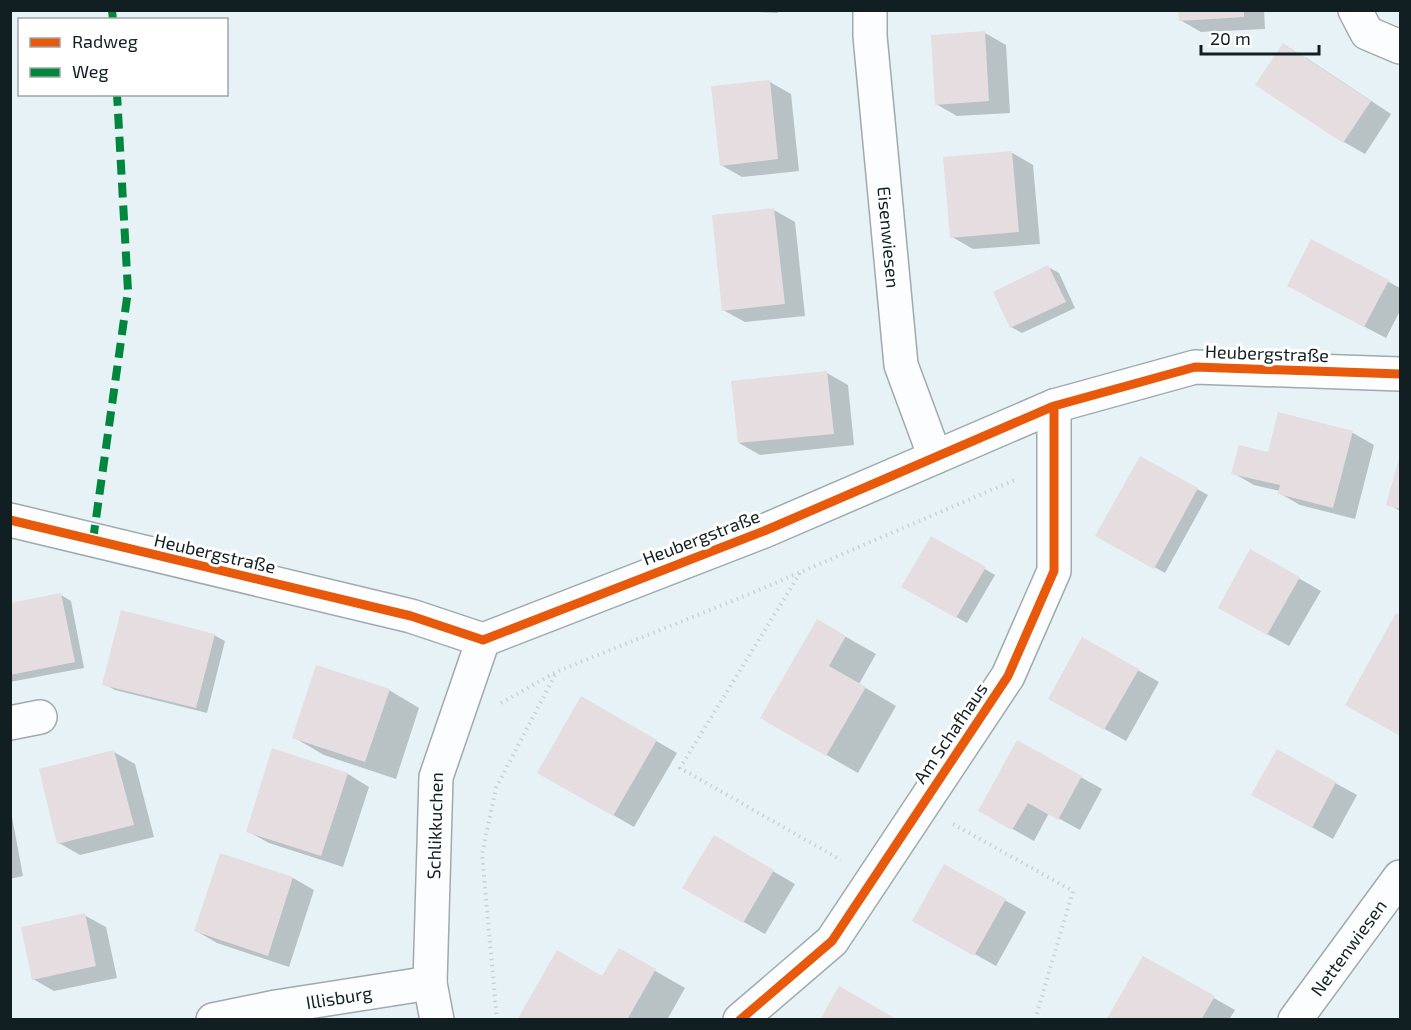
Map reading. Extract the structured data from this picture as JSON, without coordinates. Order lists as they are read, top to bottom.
{
  "streets": {
    "street": [
      "Eisenwiesen",
      "Heubergstraße",
      "Am Schafhaus",
      "Schlikkuchen",
      "Nettenwiesen",
      "Illisburg"
    ]
  },
  "crossings": [
    ["Eisenwiesen", "Heubergstraße"],
    ["Heubergstraße", "Am Schafhaus"],
    ["Heubergstraße", "Schlikkuchen"],
    ["Schlikkuchen", "Illisburg"]
  ],
  "legend": ["Radweg", "Weg"],
  "scale_bar": "20 m"
}
